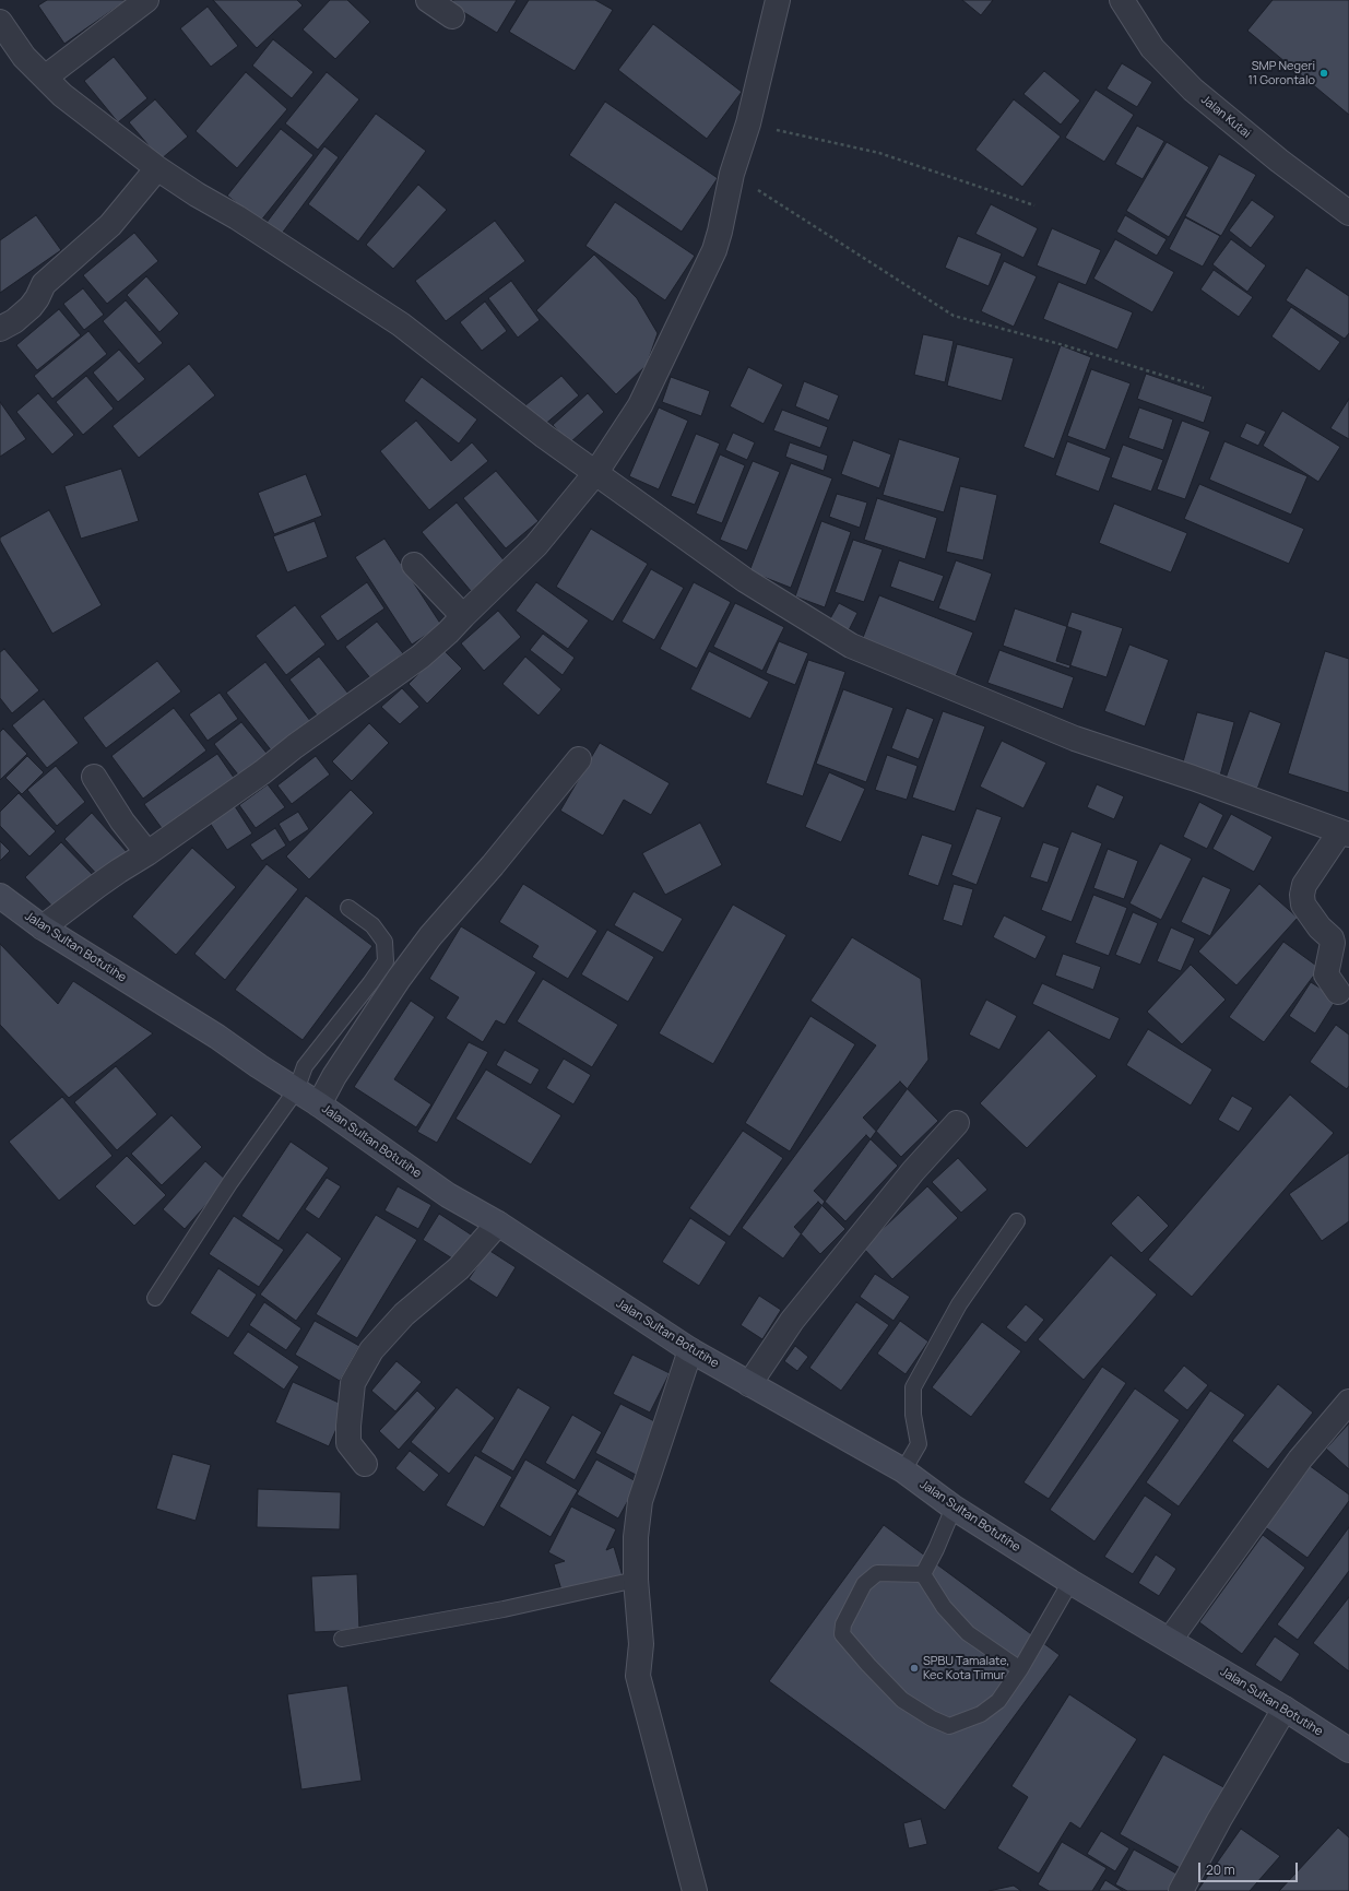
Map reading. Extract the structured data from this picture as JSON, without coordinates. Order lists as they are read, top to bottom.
{
  "streets": {
    "main road": ["Jalan Sultan Botutihe"],
    "street": ["Jalan Kutai"]
  },
  "places": ["SMP Negeri 11 Gorontalo", "SPBU Tamalate, Kec Kota Timur"],
  "scale_bar": "20 m"
}
